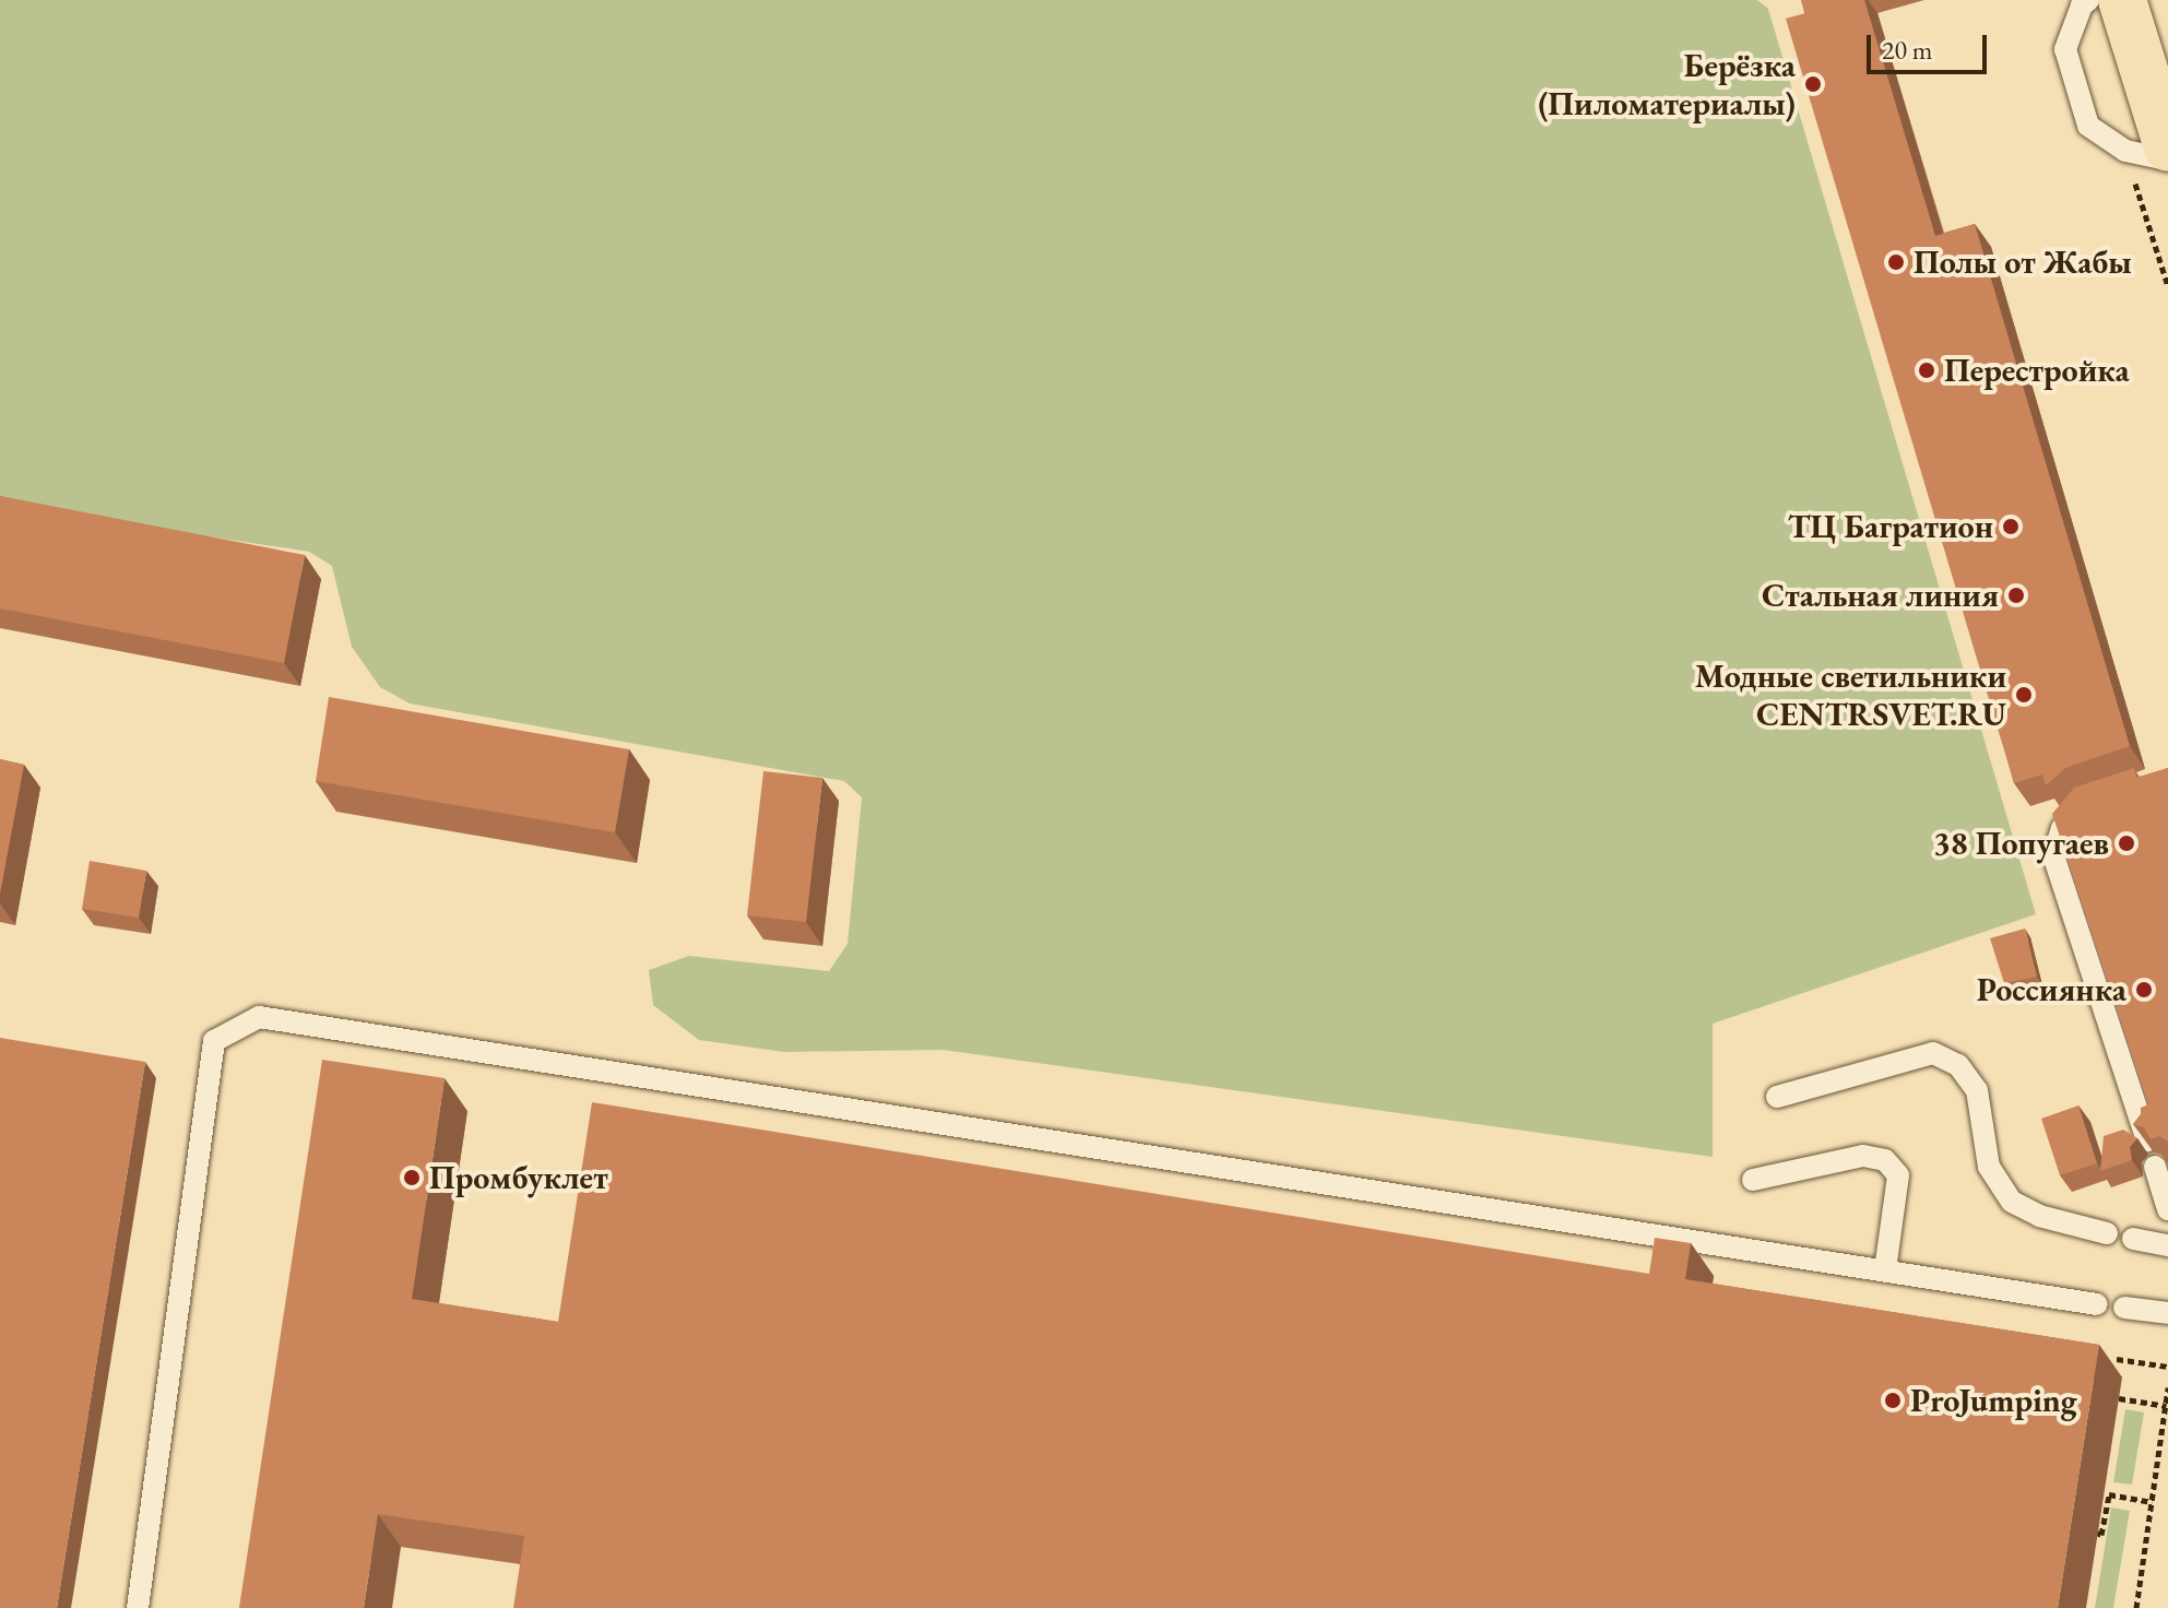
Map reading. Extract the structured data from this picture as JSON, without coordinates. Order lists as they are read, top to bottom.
{
  "places": [
    "Берёзка (Пиломатериалы)",
    "Полы от Жабы",
    "Перестройка",
    "ТЦ Багратион",
    "Стальная линия",
    "Модные светильники CENTRSVET.RU",
    "38 Попугаев",
    "Россиянка",
    "Промбуклет",
    "ProJumping"
  ],
  "scale_bar": "20 m"
}
